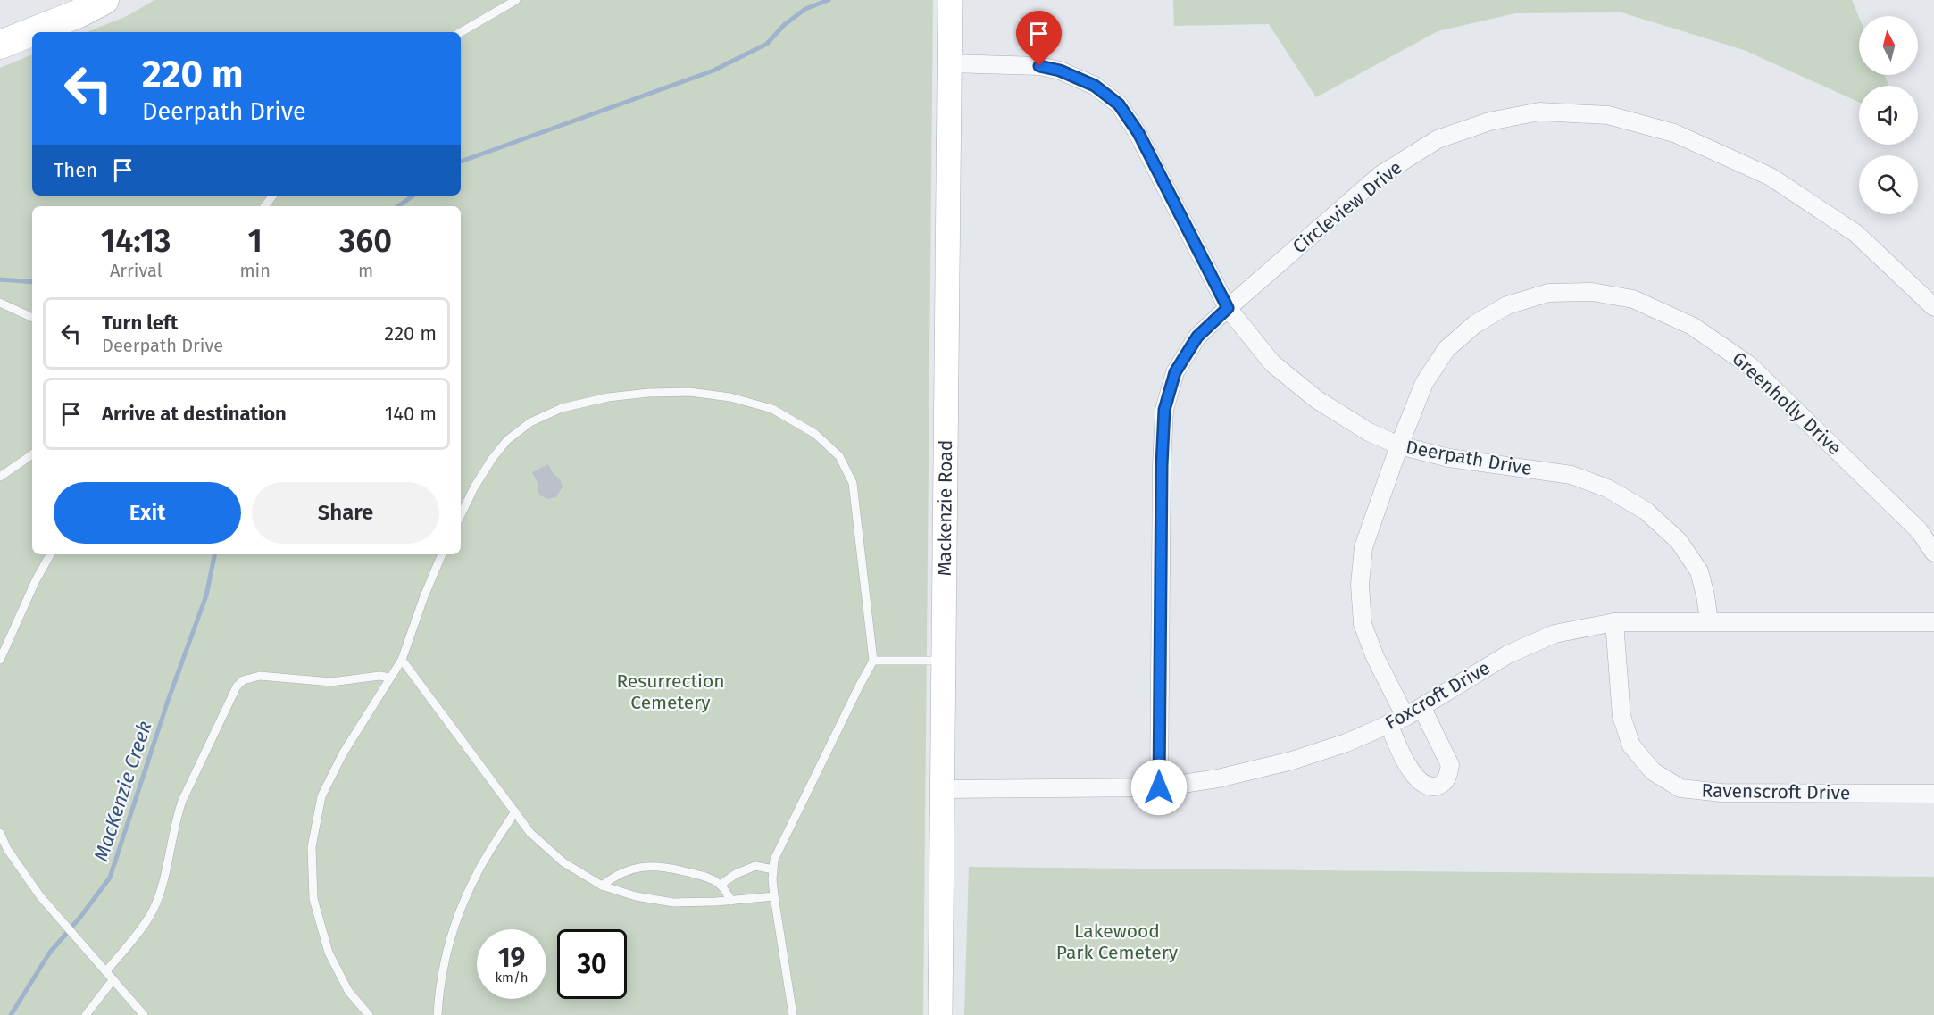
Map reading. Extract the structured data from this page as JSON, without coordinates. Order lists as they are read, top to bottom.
{
  "streets": {
    "main road": ["Mackenzie Road"],
    "street": [
      "Circleview Drive",
      "Greenholly Drive",
      "Deerpath Drive",
      "Foxcroft Drive",
      "Ravenscroft Drive"
    ]
  },
  "crossings": [
    ["Circleview Drive", "Deerpath Drive"],
    ["Circleview Drive", "Foxcroft Drive"],
    ["Greenholly Drive", "Deerpath Drive"],
    ["Greenholly Drive", "Foxcroft Drive"],
    ["Deerpath Drive", "Mackenzie Road"],
    ["Deerpath Drive", "Foxcroft Drive"],
    ["Mackenzie Road", "Foxcroft Drive"],
    ["Foxcroft Drive", "Ravenscroft Drive"]
  ],
  "water": ["MacKenzie Creek"],
  "parks": ["Resurrection Cemetery", "Lakewood Park Cemetery"],
  "north": "top",
  "page": {
    "turn": ["220 m", "Deerpath Drive"],
    "then": "Then",
    "eta": [
      "14:13",
      "Arrival",
      "1",
      "min",
      "360",
      "m"
    ],
    "list": [
      {
        "name": "Turn left",
        "note": "Deerpath Drive",
        "value": "220 m"
      },
      {
        "name": "Arrive at destination",
        "value": "140 m"
      }
    ],
    "buttons": ["Exit", "Share"],
    "speed": "19 km/h",
    "limit": "30"
  }
}
